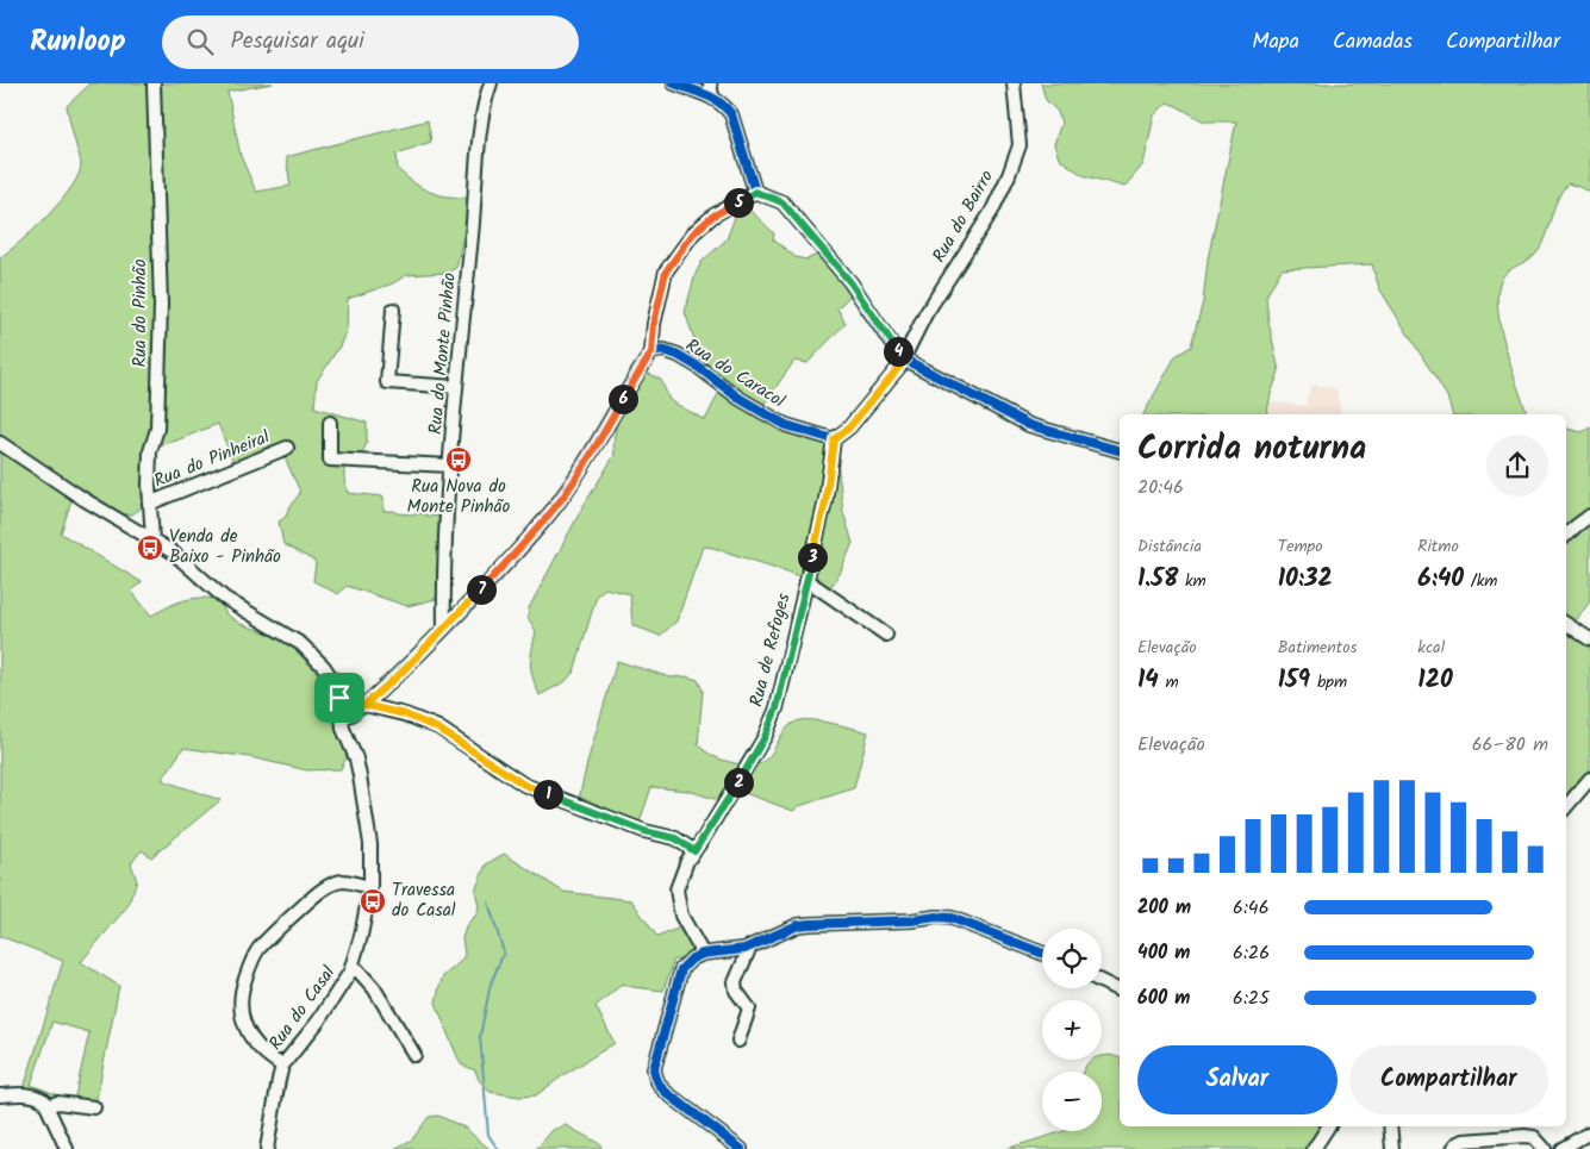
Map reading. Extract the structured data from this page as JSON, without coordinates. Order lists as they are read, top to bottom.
{
  "streets": {
    "street": [
      "Rua do Bairro",
      "Rua do Pinhão",
      "Rua do Monte Pinhão",
      "Rua do Caracol",
      "Rua do Pinheiral",
      "Rua de Refoges",
      "Rua do Casal"
    ]
  },
  "crossings": [
    ["Rua do Pinhão", "Rua do Pinheiral"],
    ["Rua do Caracol", "Rua de Refoges"]
  ],
  "places": {
    "bus stop": ["Rua Nova do Monte Pinhão", "Venda de Baixo - Pinhão", "Travessa do Casal"]
  },
  "page": {
    "header": "Runloop",
    "search": "Pesquisar aqui",
    "nav": ["Mapa", "Camadas", "Compartilhar"],
    "pins": [
      "5",
      "4",
      "6",
      "3",
      "7",
      "2",
      "1"
    ],
    "heading": ["Corrida noturna", "20:46"],
    "stats": [
      ["Distância", "1.58 km"],
      ["Tempo", "10:32"],
      ["Ritmo", "6:40 /km"],
      ["Elevação", "14 m"],
      ["Batimentos", "159 bpm"],
      ["kcal", "120"]
    ],
    "chart": ["Elevação", "66–80 m"],
    "list": [
      {
        "name": "200 m",
        "note": "6:46"
      },
      {
        "name": "400 m",
        "note": "6:26"
      },
      {
        "name": "600 m",
        "note": "6:25"
      }
    ],
    "map_buttons": ["+", "−"],
    "buttons": ["Salvar", "Compartilhar"]
  }
}
